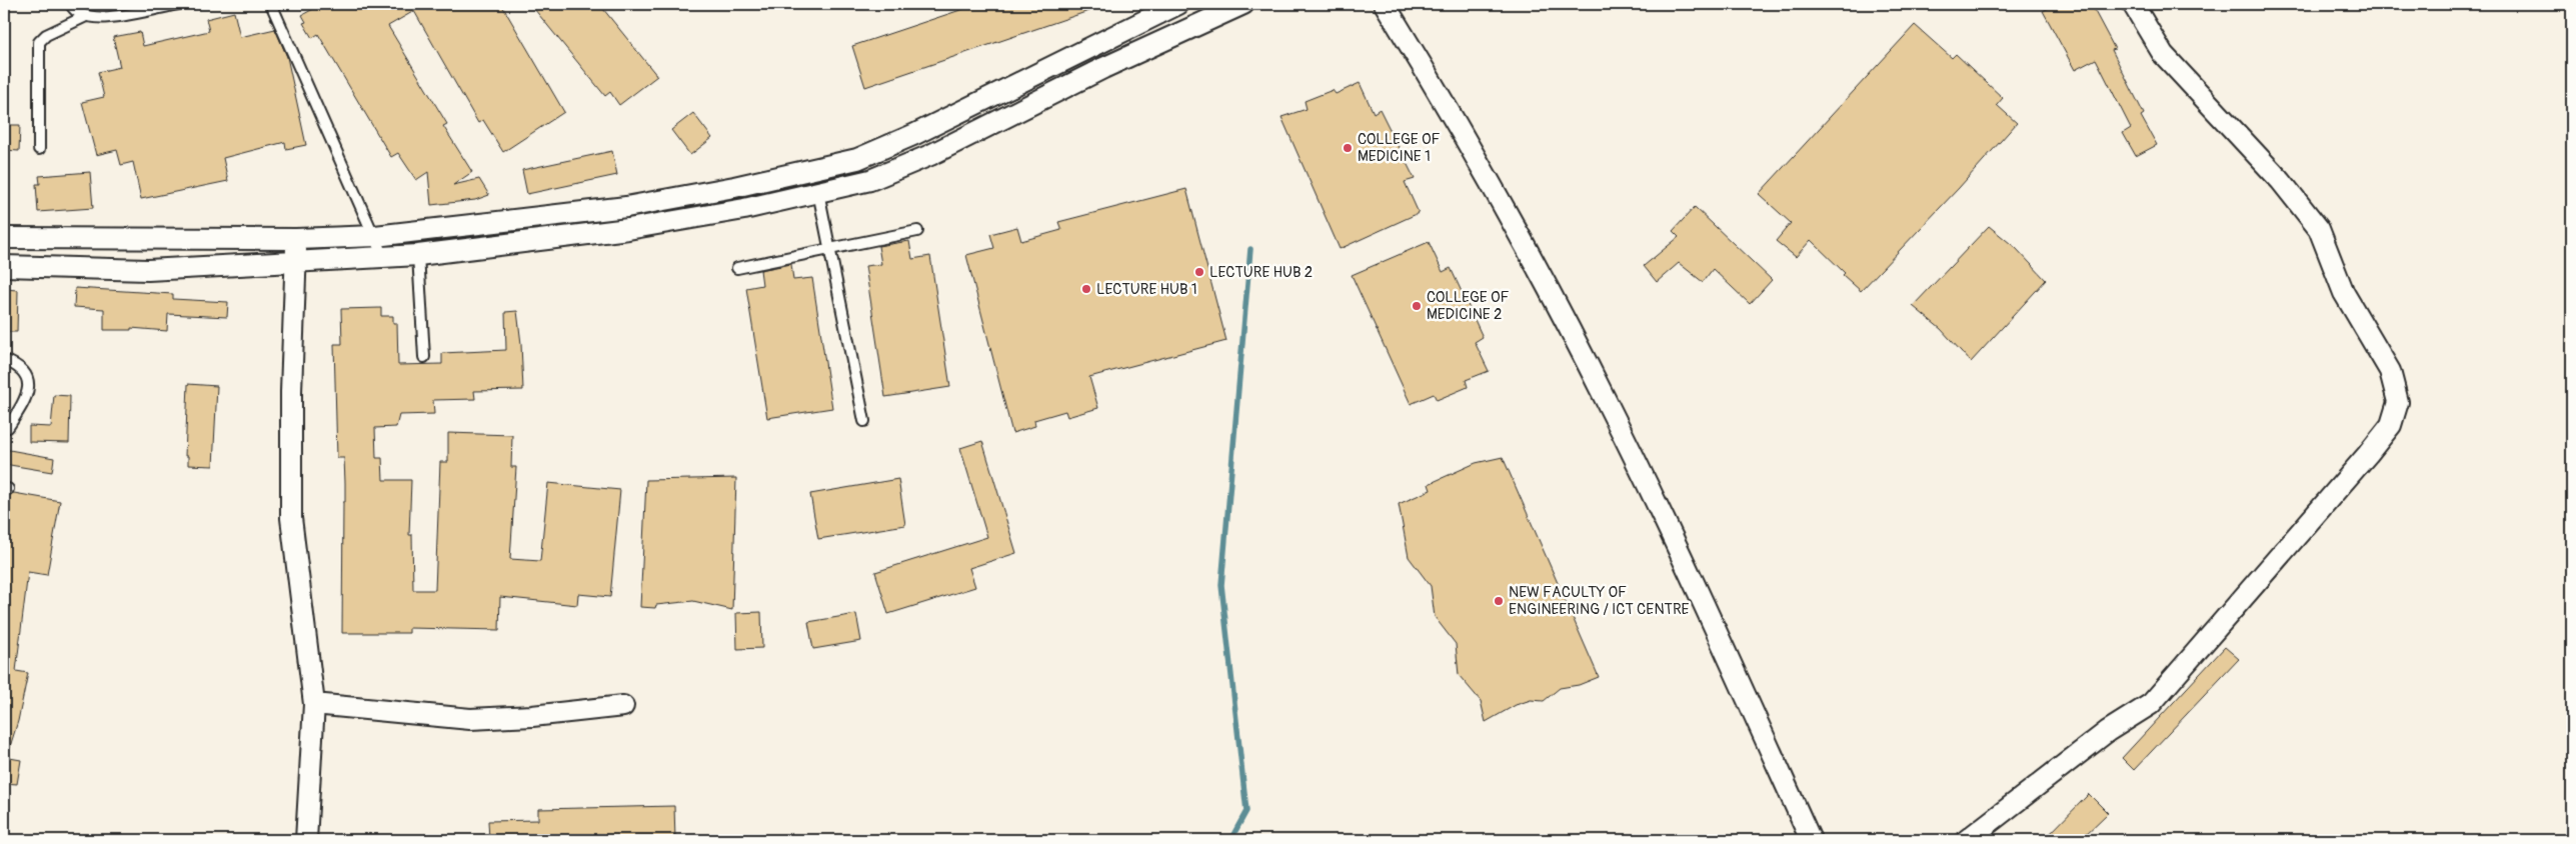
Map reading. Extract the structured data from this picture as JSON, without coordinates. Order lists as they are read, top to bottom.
{
  "places": [
    "COLLEGE OF MEDICINE 1",
    "LECTURE HUB 2",
    "LECTURE HUB 1",
    "COLLEGE OF MEDICINE 2",
    "NEW FACULTY OF ENGINEERING / ICT CENTRE"
  ]
}
